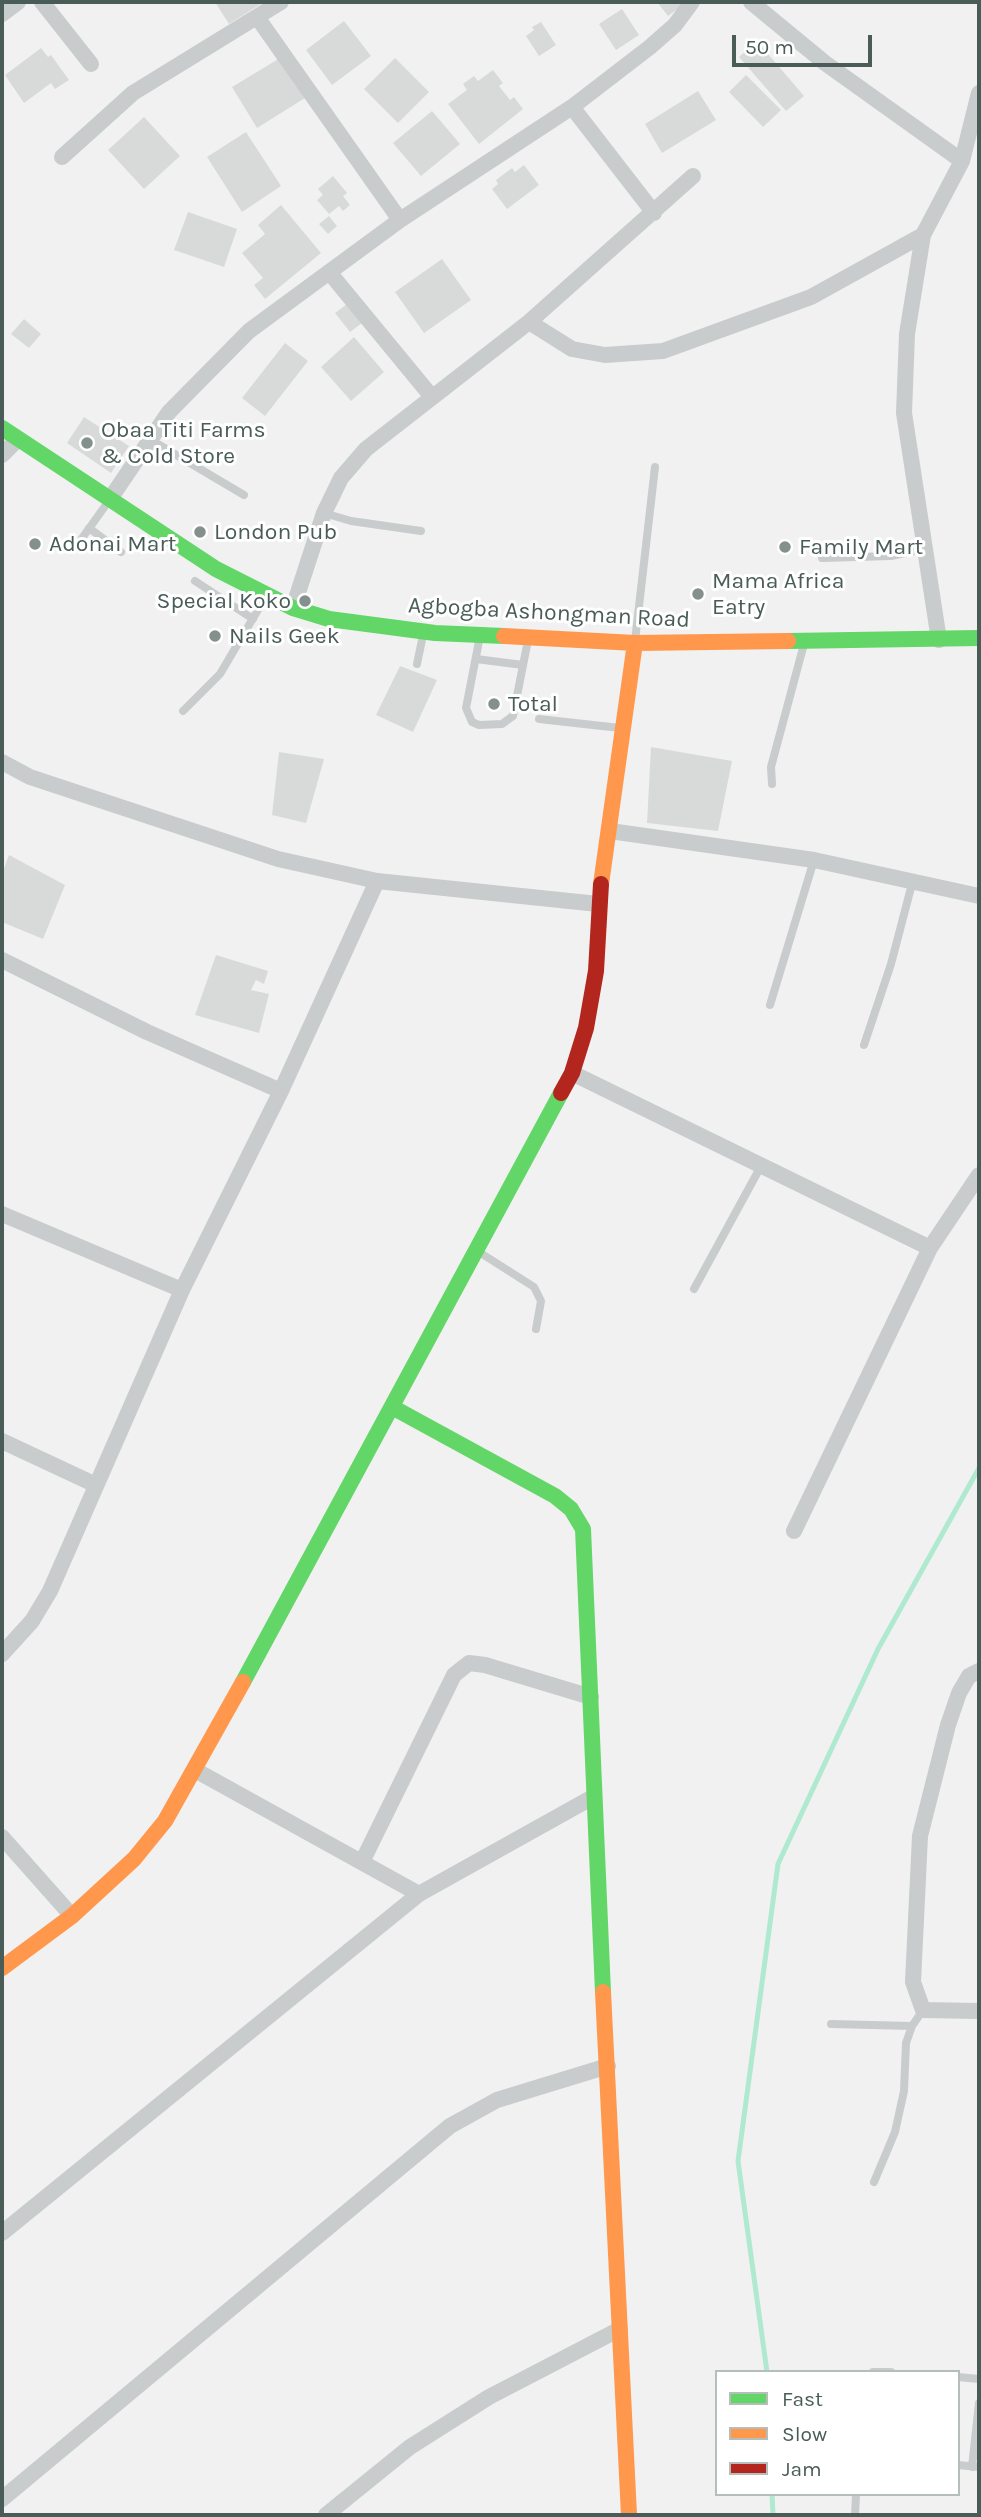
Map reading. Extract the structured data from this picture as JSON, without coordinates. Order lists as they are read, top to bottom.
{
  "streets": {
    "street": ["Agbogba Ashongman Road"]
  },
  "places": [
    "Obaa Titi Farms & Cold Store",
    "London Pub",
    "Adonai Mart",
    "Family Mart",
    "Mama Africa Eatry",
    "Special Koko",
    "Nails Geek",
    "Total"
  ],
  "legend": ["Fast", "Slow", "Jam"],
  "scale_bar": "50 m"
}
